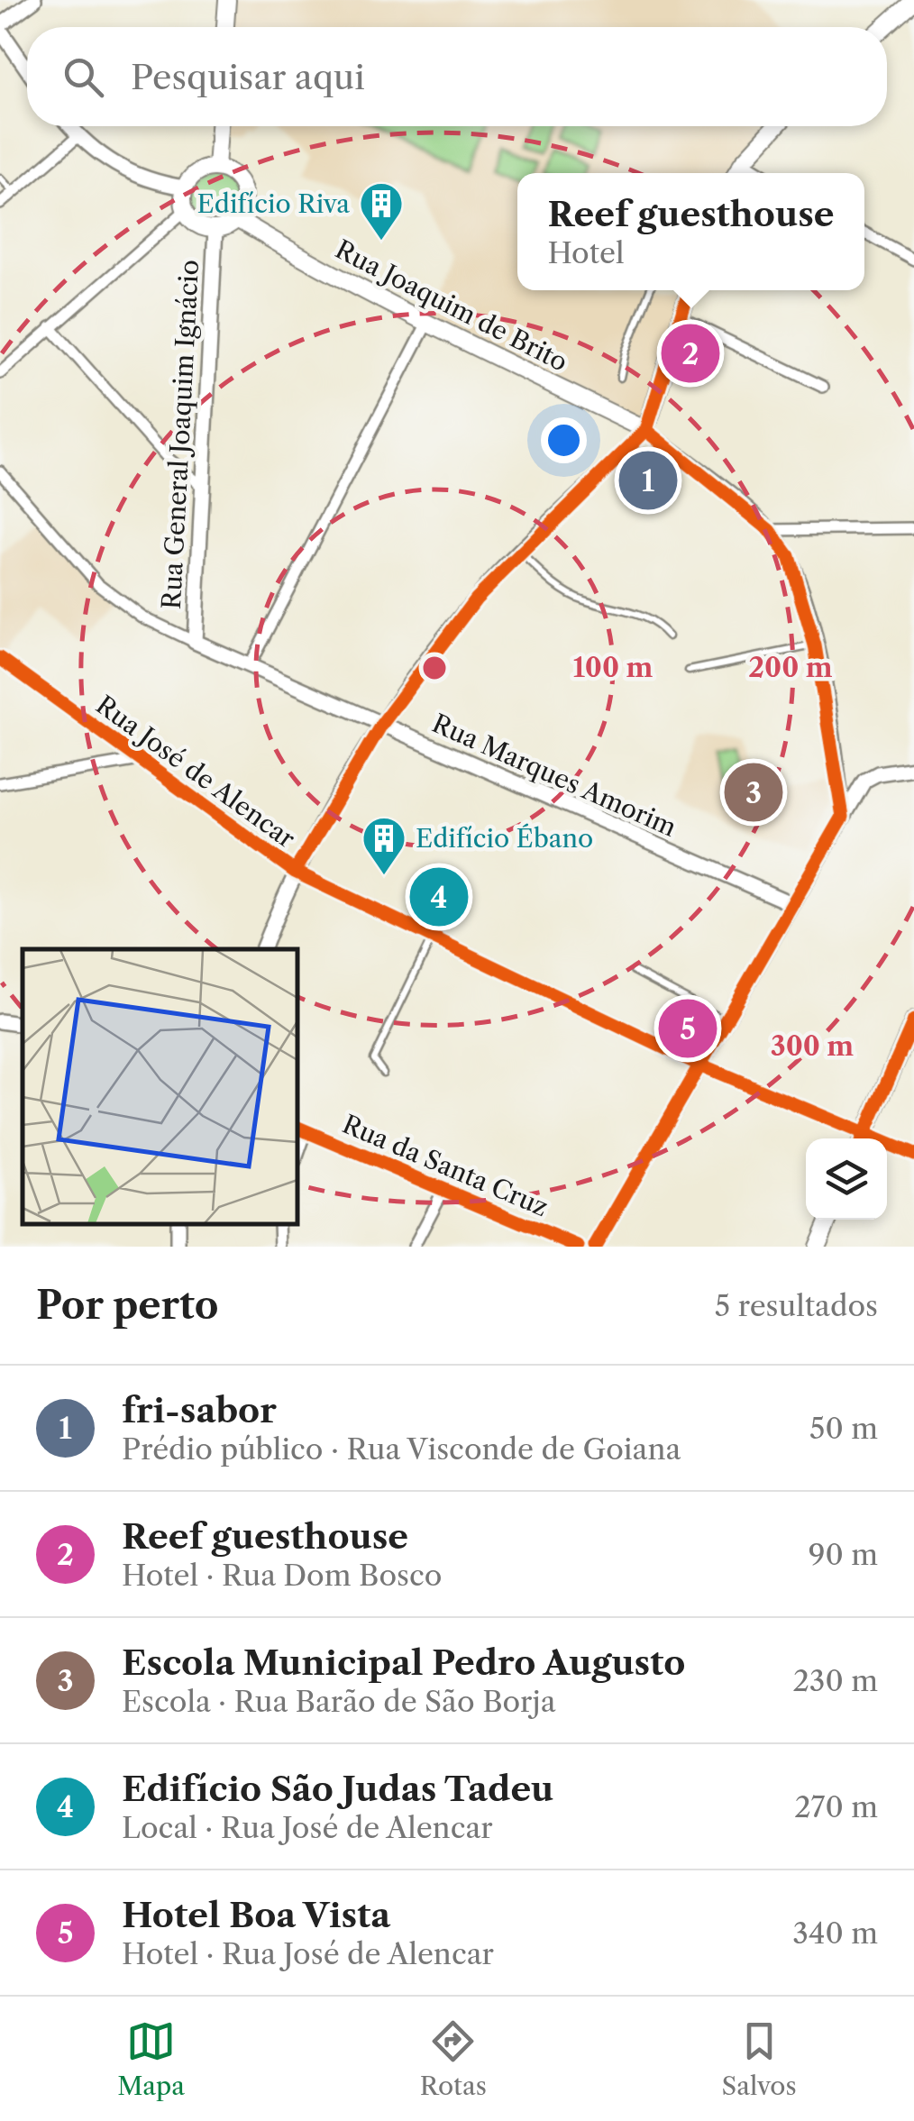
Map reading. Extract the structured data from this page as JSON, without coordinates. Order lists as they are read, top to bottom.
{
  "streets": {
    "main road": ["Rua Joaquim de Brito"],
    "street": [
      "Rua General Joaquim Ignácio",
      "Rua José de Alencar",
      "Rua Marques Amorim",
      "Rua da Santa Cruz"
    ]
  },
  "crossings": [
    ["Rua Joaquim de Brito", "Rua General Joaquim Ignácio"],
    ["Rua General Joaquim Ignácio", "Rua Marques Amorim"]
  ],
  "places": {
    "building": ["Edifício Riva", "Edifício Ébano"]
  },
  "page": {
    "search": "Pesquisar aqui",
    "popup": ["Reef guesthouse", "Hotel"],
    "pins": [
      "2",
      "1",
      "3",
      "4",
      "5"
    ],
    "heading": ["Por perto", "5 resultados"],
    "list": [
      {
        "mark": "1",
        "name": "fri-sabor",
        "note": "Prédio público · Rua Visconde de Goiana",
        "value": "50 m"
      },
      {
        "mark": "2",
        "name": "Reef guesthouse",
        "note": "Hotel · Rua Dom Bosco",
        "value": "90 m"
      },
      {
        "mark": "3",
        "name": "Escola Municipal Pedro Augusto",
        "note": "Escola · Rua Barão de São Borja",
        "value": "230 m"
      },
      {
        "mark": "4",
        "name": "Edifício São Judas Tadeu",
        "note": "Local · Rua José de Alencar",
        "value": "270 m"
      },
      {
        "mark": "5",
        "name": "Hotel Boa Vista",
        "note": "Hotel · Rua José de Alencar",
        "value": "340 m"
      }
    ],
    "nav": ["Mapa", "Rotas", "Salvos"]
  },
  "rings": ["100 m", "200 m", "300 m"]
}
